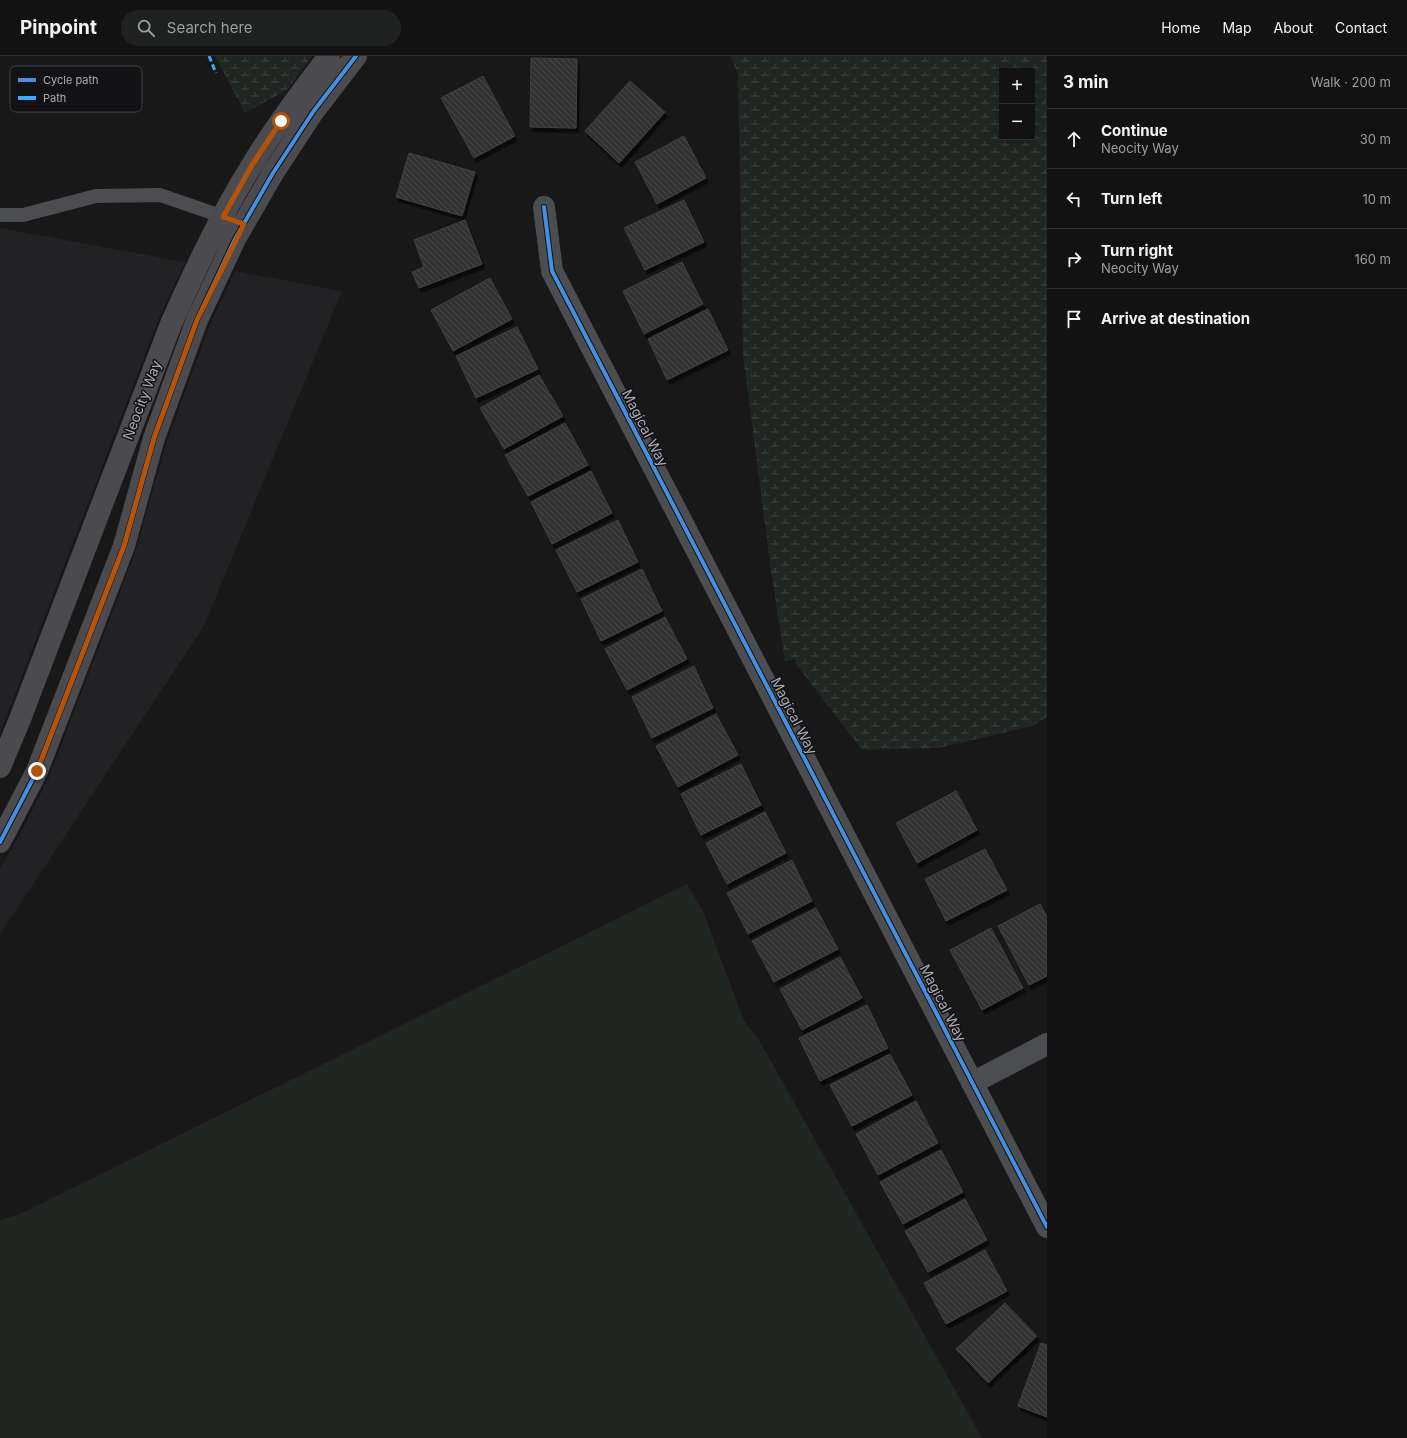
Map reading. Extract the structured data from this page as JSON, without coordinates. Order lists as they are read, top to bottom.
{
  "streets": {
    "street": ["Neocity Way", "Magical Way"]
  },
  "legend": ["Cycle path", "Path"],
  "page": {
    "header": "Pinpoint",
    "search": "Search here",
    "nav": [
      "Home",
      "Map",
      "About",
      "Contact"
    ],
    "heading": ["3 min", "Walk · 200 m"],
    "map_buttons": ["+", "−"],
    "list": [
      ["Continue", "Neocity Way", "30 m"],
      ["Turn left", "10 m"],
      ["Turn right", "Neocity Way", "160 m"],
      "Arrive at destination"
    ]
  }
}
